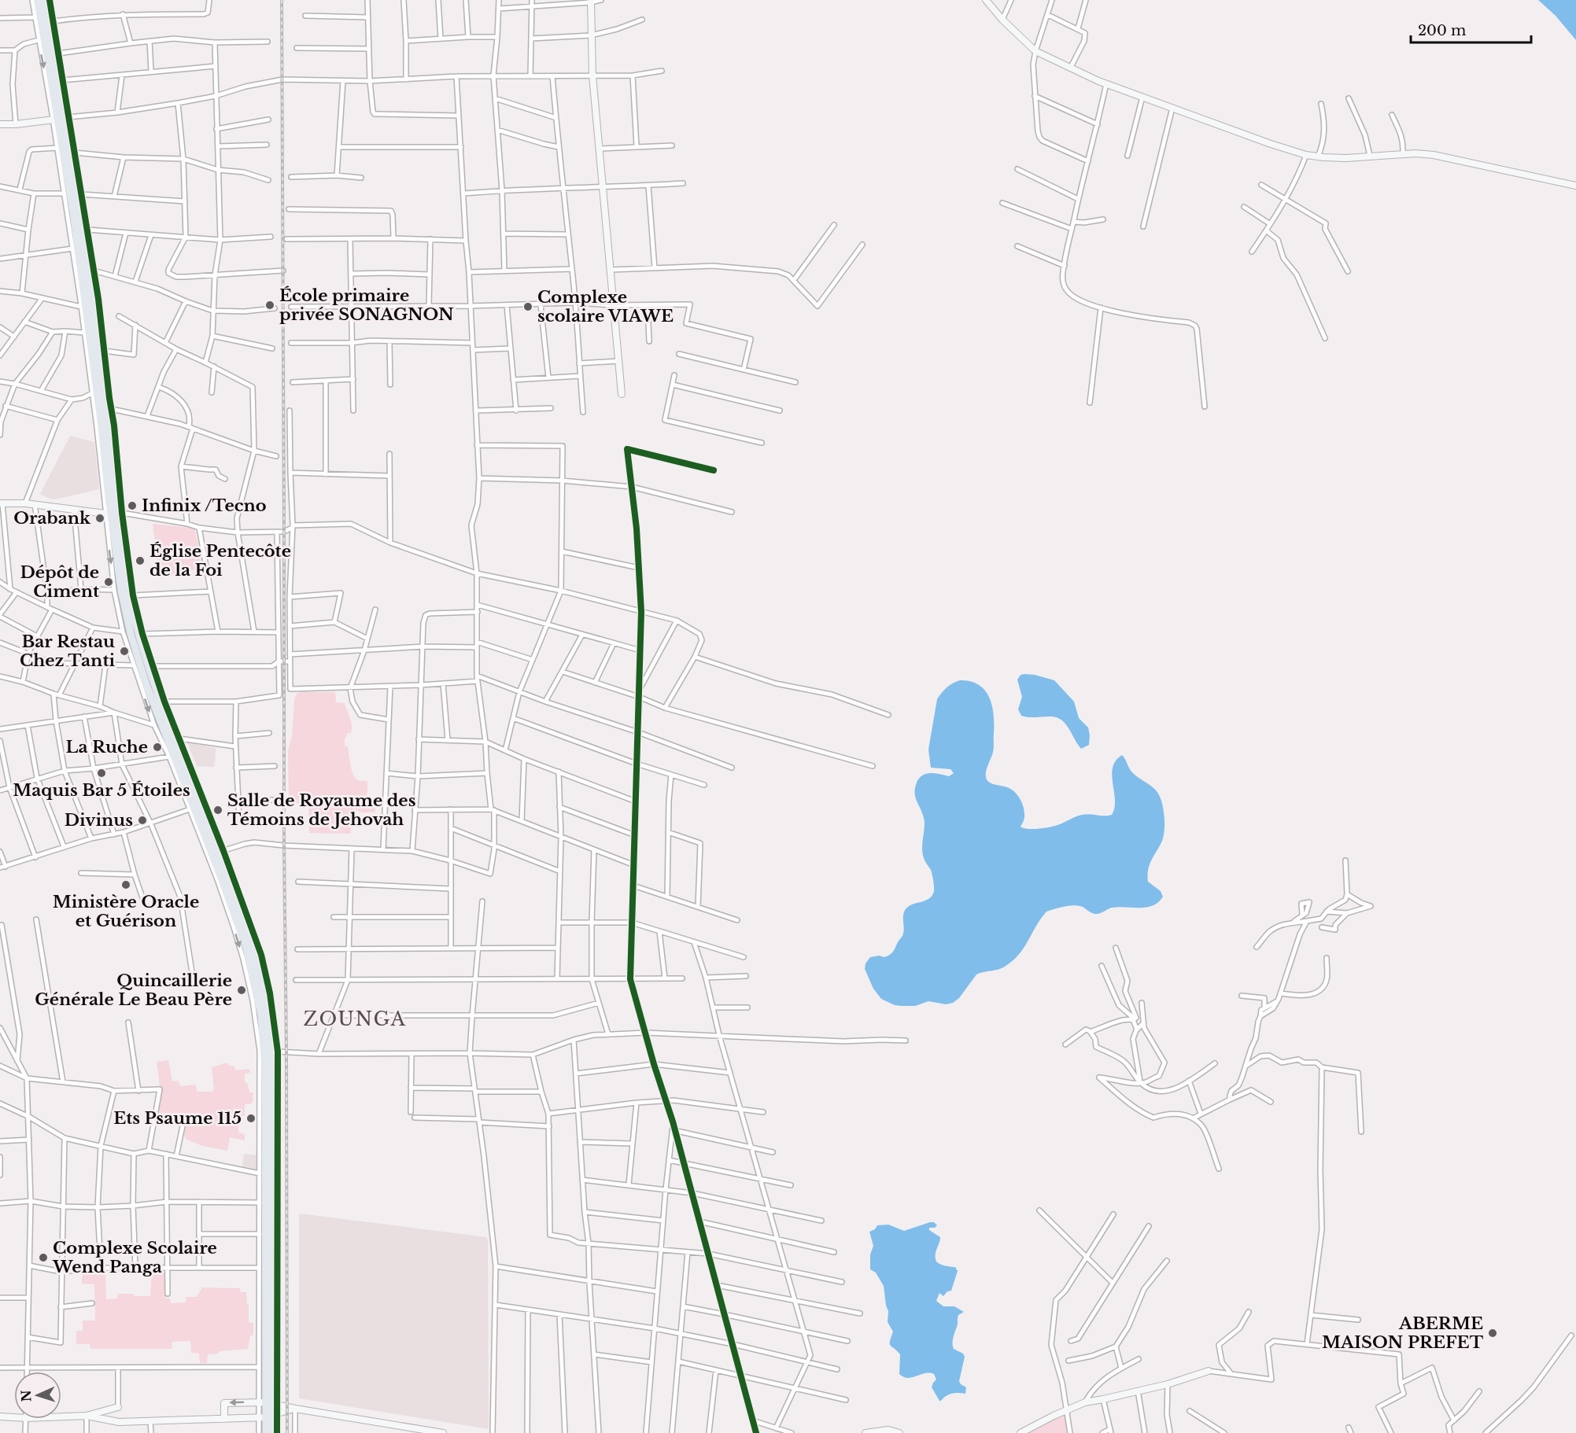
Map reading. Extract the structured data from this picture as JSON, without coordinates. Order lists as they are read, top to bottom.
{
  "districts": ["ZOUNGA"],
  "places": [
    "École primaire privée SONAGNON",
    "Complexe scolaire VIAWE",
    "Infinix /Tecno",
    "Orabank",
    "Église Pentecôte de la Foi",
    "Dépôt de Ciment",
    "Bar Restau Chez Tanti",
    "La Ruche",
    "Maquis Bar 5 Étoiles",
    "Salle de Royaume des Témoins de Jehovah",
    "Divinus",
    "Ministère Oracle et Guérison",
    "Quincaillerie Générale Le Beau Père",
    "Ets Psaume 115",
    "Complexe Scolaire Wend Panga",
    "ABERME MAISON PREFET"
  ],
  "scale_bar": "200 m",
  "north": "left"
}
